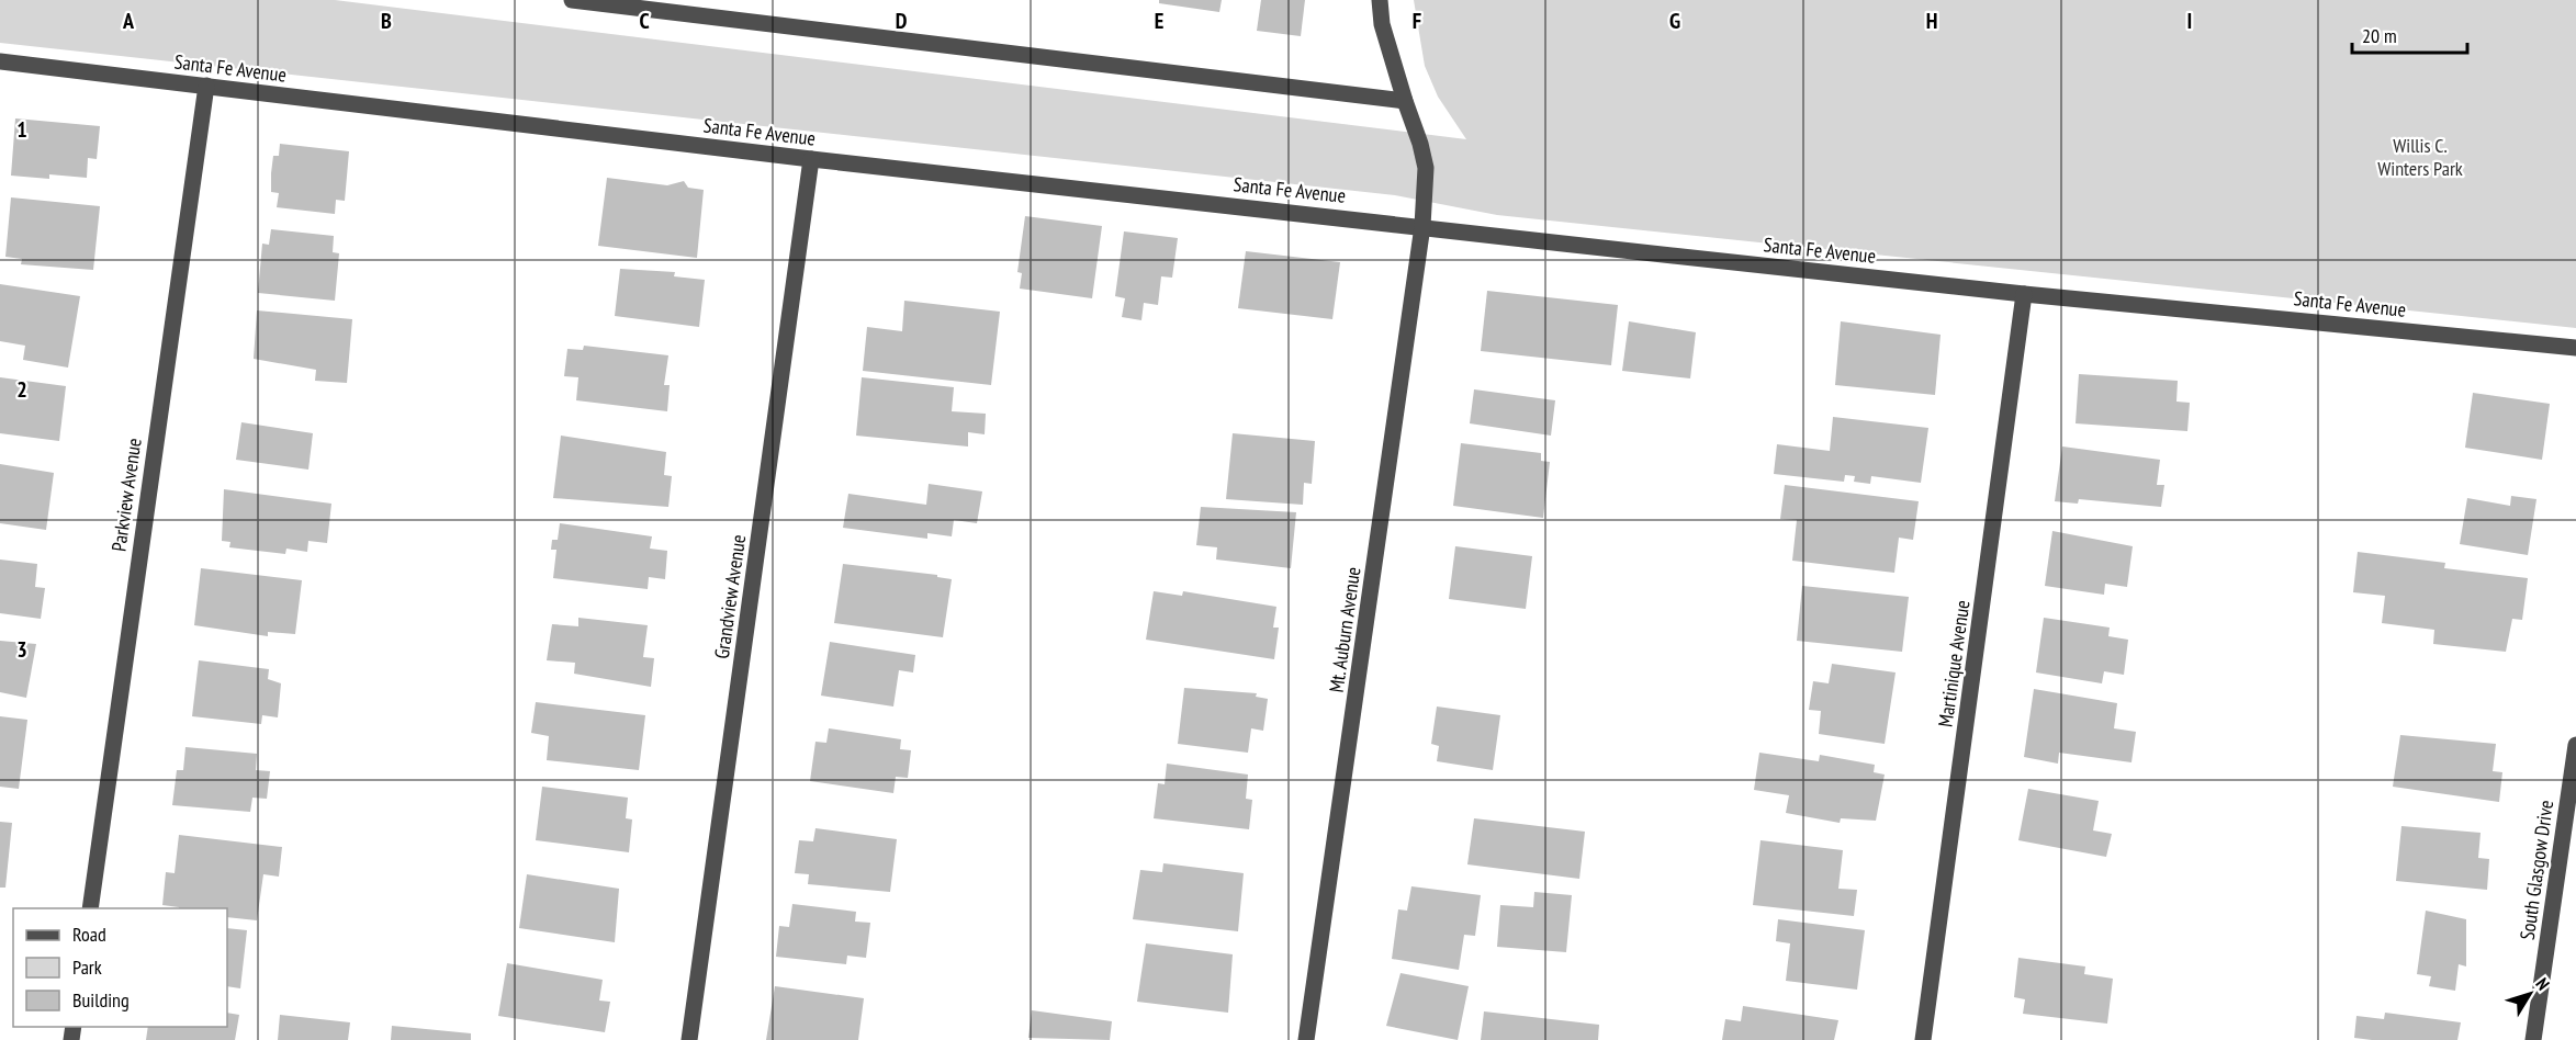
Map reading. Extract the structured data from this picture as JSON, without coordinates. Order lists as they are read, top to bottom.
{
  "streets": {
    "street": [
      "Santa Fe Avenue",
      "Parkview Avenue",
      "Grandview Avenue",
      "Mt. Auburn Avenue",
      "Martinique Avenue",
      "South Glasgow Drive"
    ]
  },
  "crossings": [
    ["Santa Fe Avenue", "Parkview Avenue"],
    ["Santa Fe Avenue", "Grandview Avenue"],
    ["Santa Fe Avenue", "Mt. Auburn Avenue"],
    ["Santa Fe Avenue", "Martinique Avenue"]
  ],
  "parks": ["Willis C. Winters Park"],
  "legend": ["Road", "Park", "Building"],
  "scale_bar": "20 m",
  "north": "top right",
  "grid": {
    "columns": [
      "A",
      "B",
      "C",
      "D",
      "E",
      "F",
      "G",
      "H",
      "I"
    ],
    "rows": ["1", "2", "3"]
  }
}
